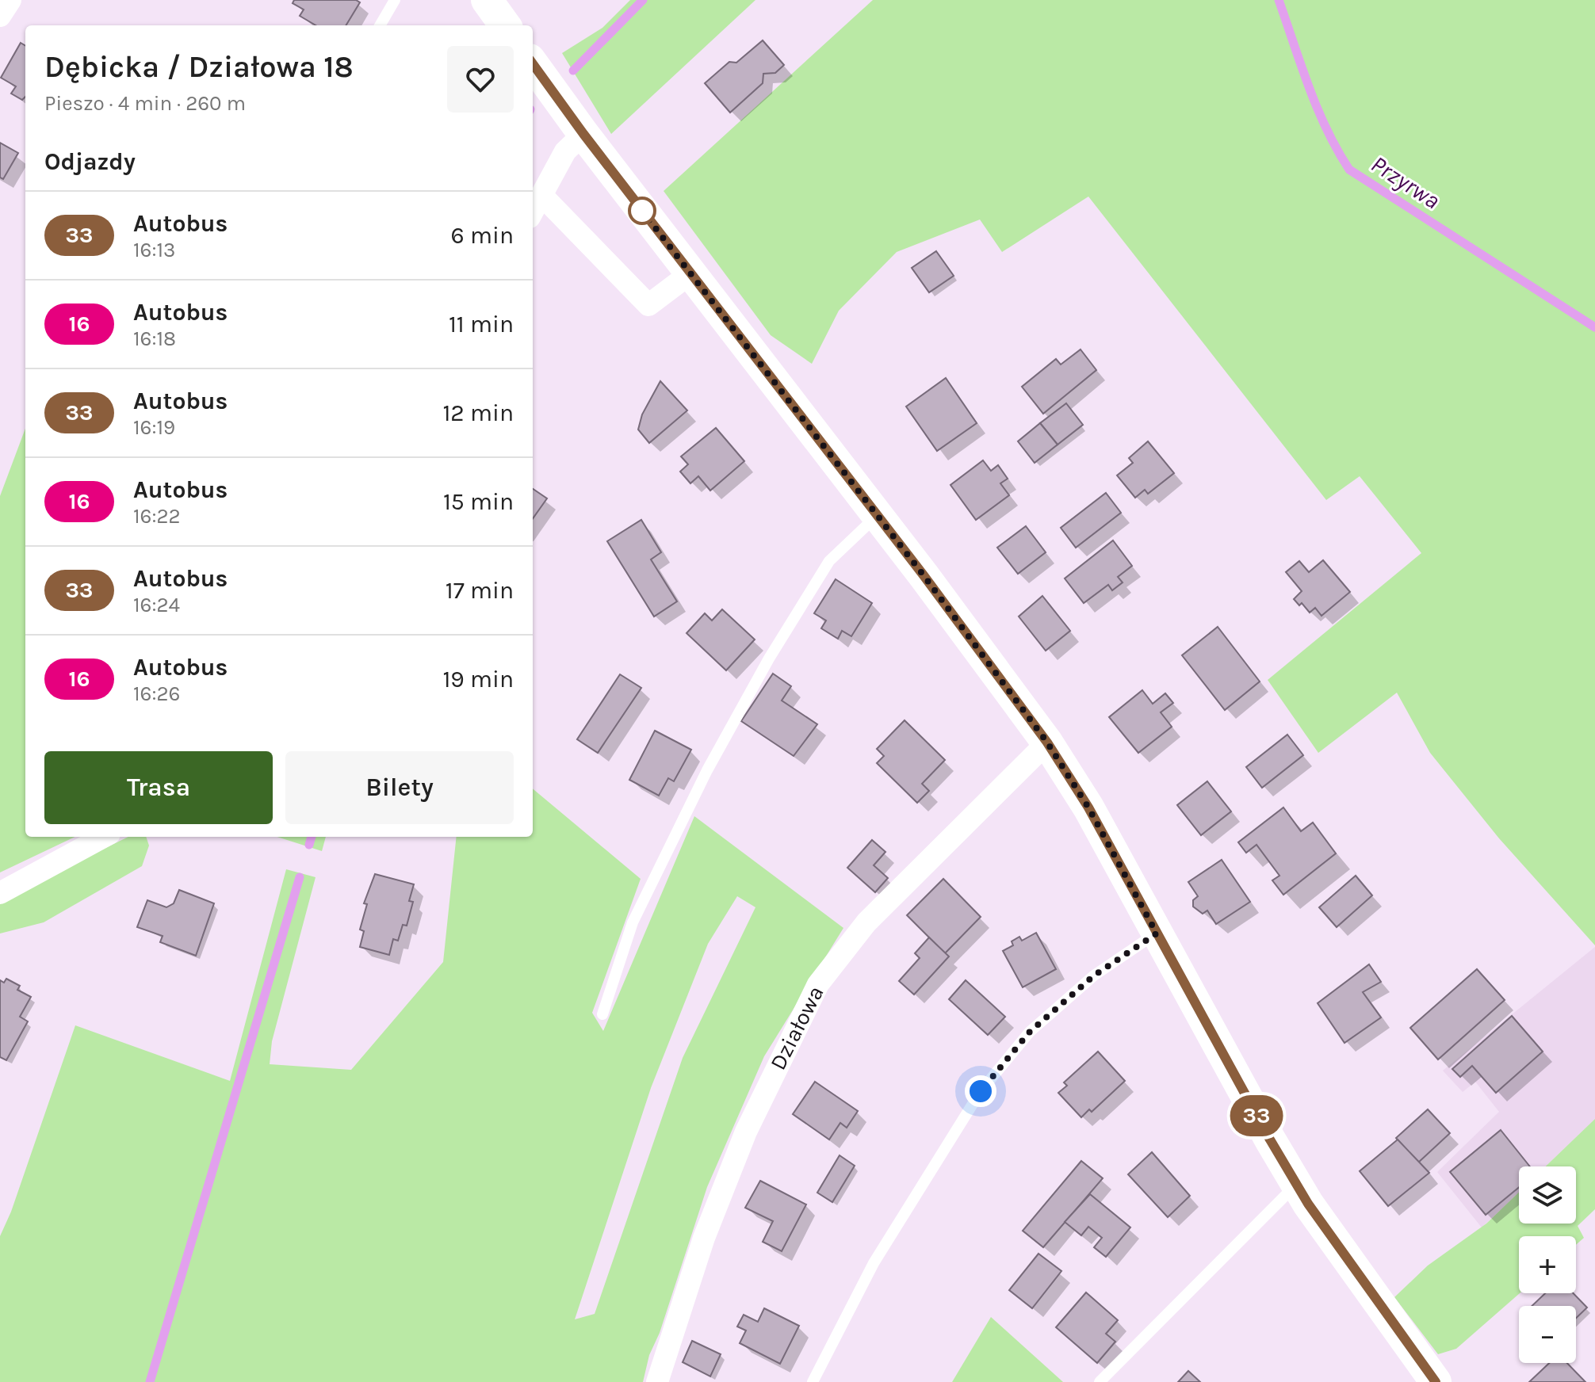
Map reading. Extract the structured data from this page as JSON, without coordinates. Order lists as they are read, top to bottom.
{
  "streets": {
    "street": ["Działowa"]
  },
  "water": ["Przyrwa"],
  "lines": ["bus line 33"],
  "page": {
    "on_map": "33",
    "heading": [
      ["Dębicka / Działowa 18", "Pieszo · 4 min · 260 m"],
      "Odjazdy"
    ],
    "list": [
      {
        "mark": "33",
        "name": "Autobus",
        "note": "16:13",
        "value": "6 min"
      },
      {
        "mark": "16",
        "name": "Autobus",
        "note": "16:18",
        "value": "11 min"
      },
      {
        "mark": "33",
        "name": "Autobus",
        "note": "16:19",
        "value": "12 min"
      },
      {
        "mark": "16",
        "name": "Autobus",
        "note": "16:22",
        "value": "15 min"
      },
      {
        "mark": "33",
        "name": "Autobus",
        "note": "16:24",
        "value": "17 min"
      },
      {
        "mark": "16",
        "name": "Autobus",
        "note": "16:26",
        "value": "19 min"
      }
    ],
    "buttons": ["Trasa", "Bilety"],
    "map_buttons": ["+", "−"]
  }
}
